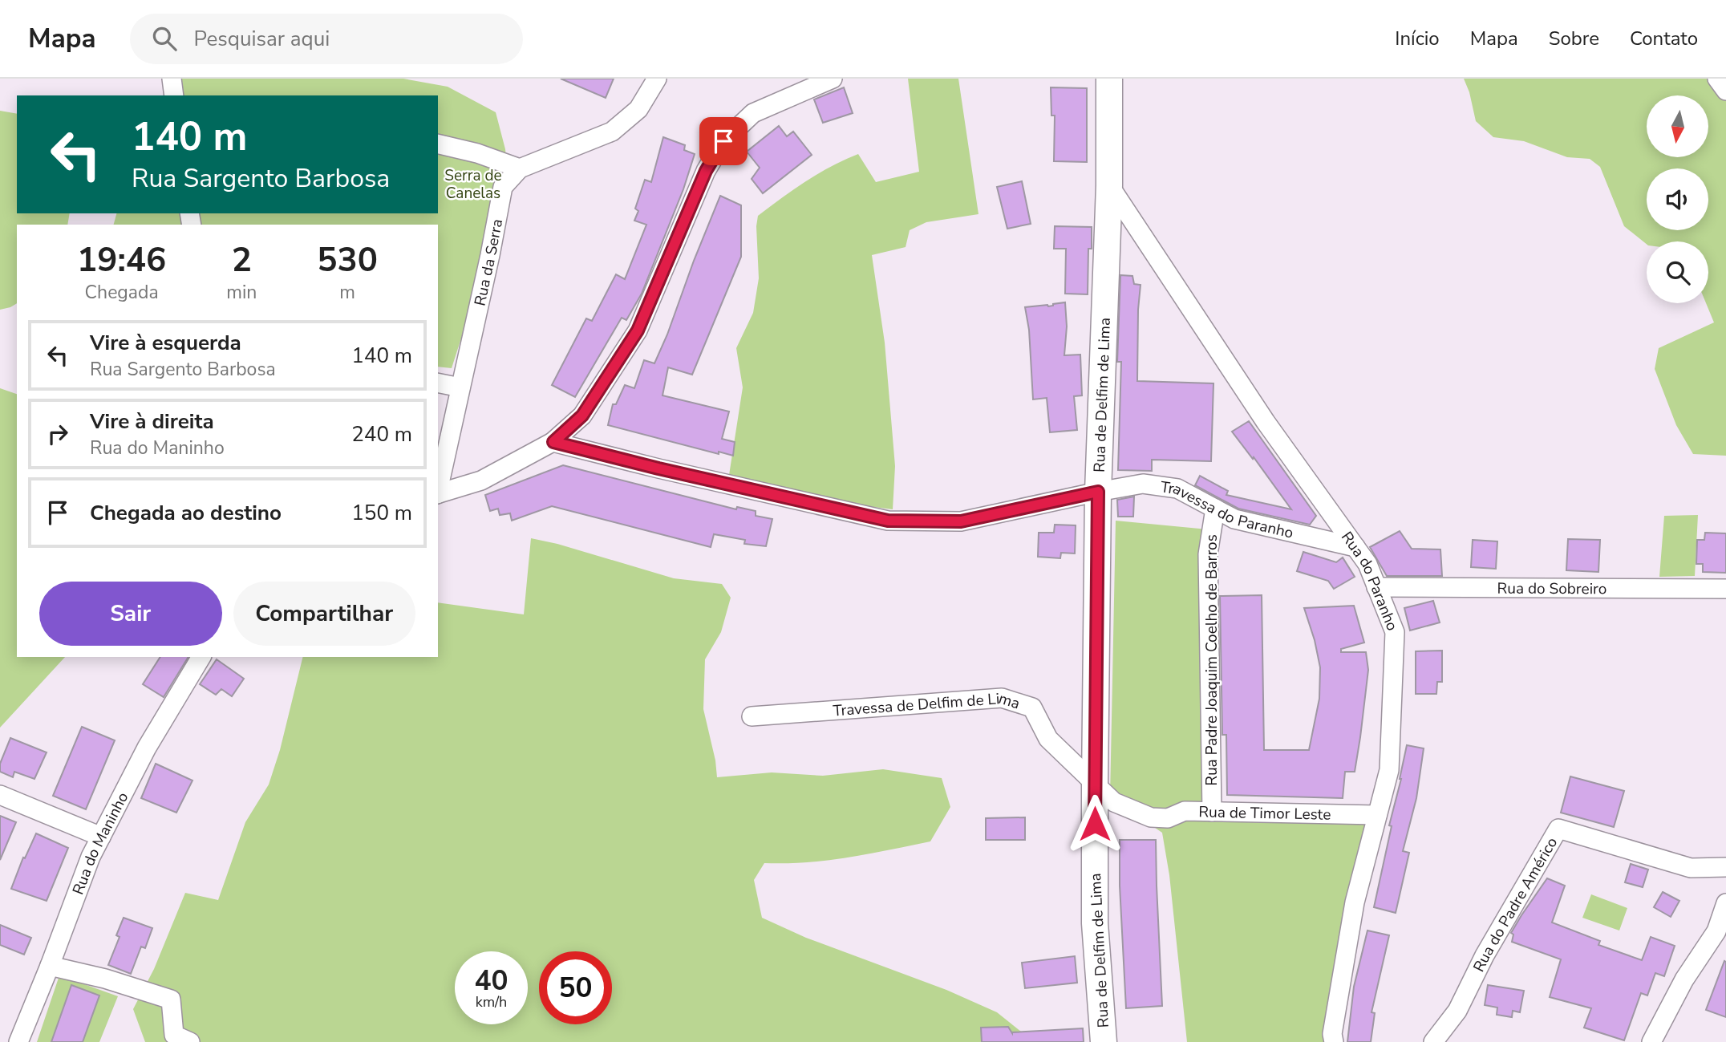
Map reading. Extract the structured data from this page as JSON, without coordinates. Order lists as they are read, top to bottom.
{
  "streets": {
    "main road": ["Rua de Delfim de Lima"],
    "street": [
      "Rua da Serra",
      "Travessa do Paranho",
      "Rua do Paranho",
      "Rua do Sobreiro",
      "Rua Padre Joaquim Coelho de Barros",
      "Travessa de Delfim de Lima",
      "Rua de Timor Leste",
      "Rua do Maninho",
      "Rua do Padre Américo"
    ]
  },
  "crossings": [
    ["Rua de Delfim de Lima", "Travessa do Paranho"],
    ["Rua de Delfim de Lima", "Rua do Paranho"],
    ["Rua de Delfim de Lima", "Travessa de Delfim de Lima"],
    ["Rua de Delfim de Lima", "Rua de Timor Leste"],
    ["Travessa do Paranho", "Rua do Paranho"],
    ["Travessa do Paranho", "Rua Padre Joaquim Coelho de Barros"],
    ["Rua do Paranho", "Rua do Sobreiro"],
    ["Rua do Paranho", "Rua de Timor Leste"],
    ["Rua Padre Joaquim Coelho de Barros", "Rua de Timor Leste"],
    ["Travessa de Delfim de Lima", "Rua de Timor Leste"]
  ],
  "parks": ["Serra de Canelas"],
  "north": "bottom",
  "page": {
    "header": "Mapa",
    "search": "Pesquisar aqui",
    "nav": [
      "Início",
      "Mapa",
      "Sobre",
      "Contato"
    ],
    "turn": ["140 m", "Rua Sargento Barbosa"],
    "eta": [
      "19:46",
      "Chegada",
      "2",
      "min",
      "530",
      "m"
    ],
    "list": [
      {
        "name": "Vire à esquerda",
        "note": "Rua Sargento Barbosa",
        "value": "140 m"
      },
      {
        "name": "Vire à direita",
        "note": "Rua do Maninho",
        "value": "240 m"
      },
      {
        "name": "Chegada ao destino",
        "value": "150 m"
      }
    ],
    "buttons": ["Sair", "Compartilhar"],
    "speed": "40 km/h",
    "limit": "50"
  }
}
